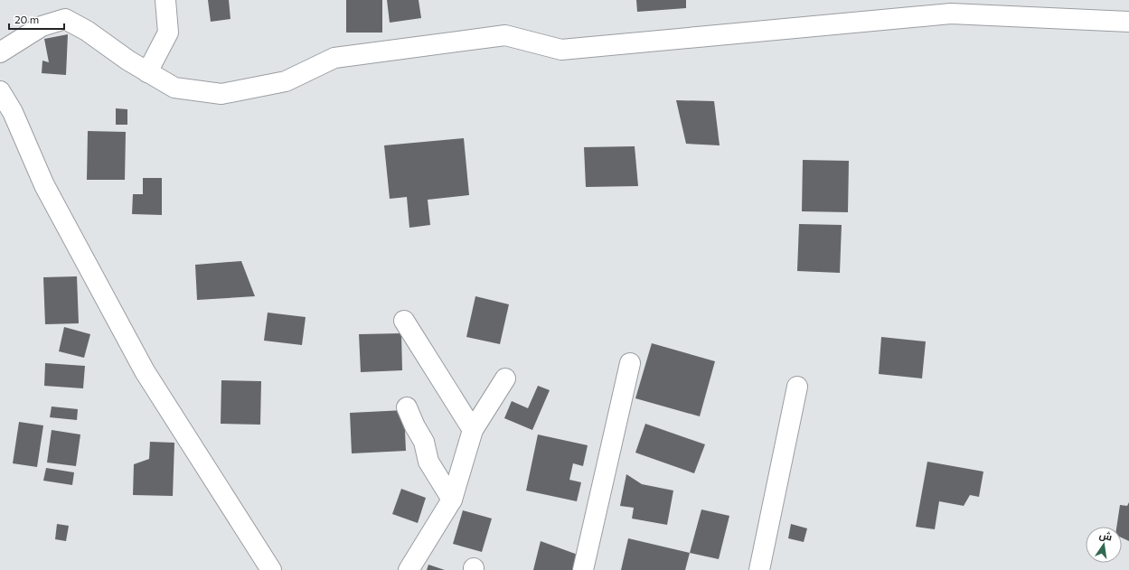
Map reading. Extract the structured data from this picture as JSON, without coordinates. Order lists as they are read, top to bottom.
{
  "scale_bar": "20 m",
  "north": "top"
}
